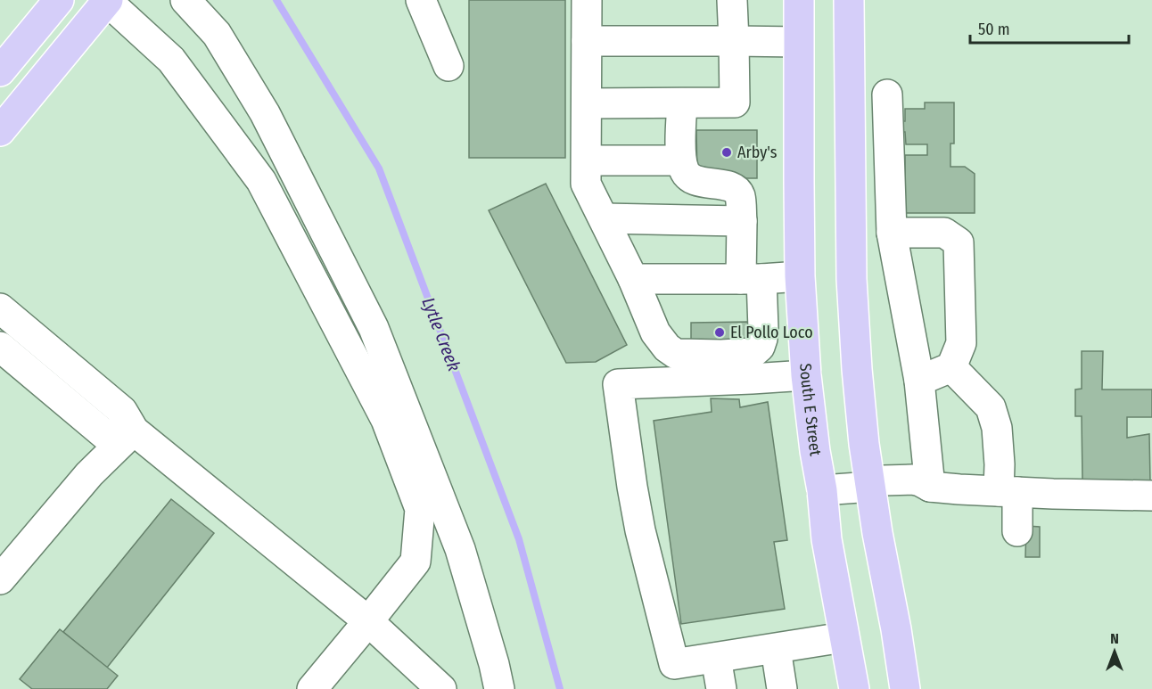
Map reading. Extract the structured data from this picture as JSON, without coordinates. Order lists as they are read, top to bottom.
{
  "streets": {
    "main road": ["South E Street"]
  },
  "water": ["Lytle Creek"],
  "places": ["Arby's", "El Pollo Loco"],
  "scale_bar": "50 m",
  "north": "top"
}
